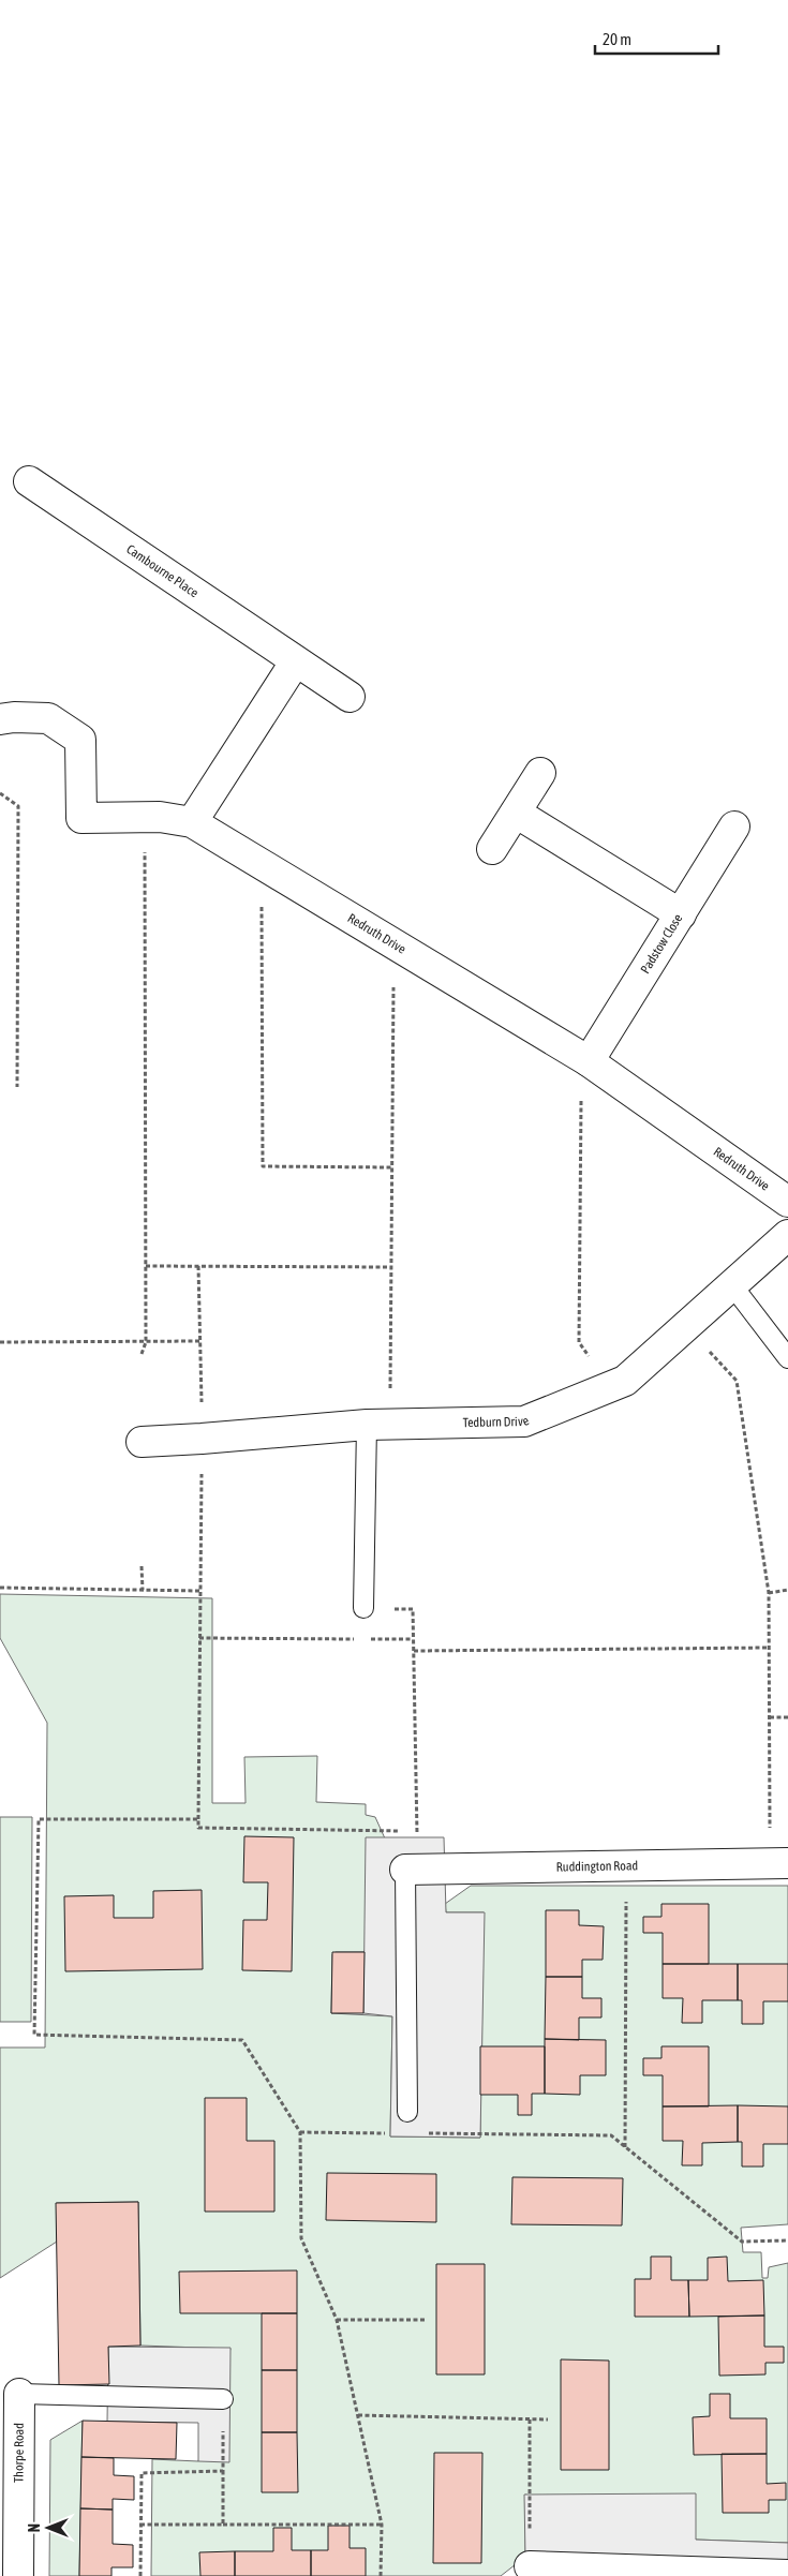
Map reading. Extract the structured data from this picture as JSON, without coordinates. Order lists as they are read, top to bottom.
{
  "streets": {
    "street": [
      "Cambourne Place",
      "Redruth Drive",
      "Padstow Close",
      "Tedburn Drive",
      "Ruddington Road",
      "Thorpe Road"
    ]
  },
  "crossings": [
    ["Redruth Drive", "Padstow Close"]
  ],
  "scale_bar": "20 m",
  "north": "left"
}
